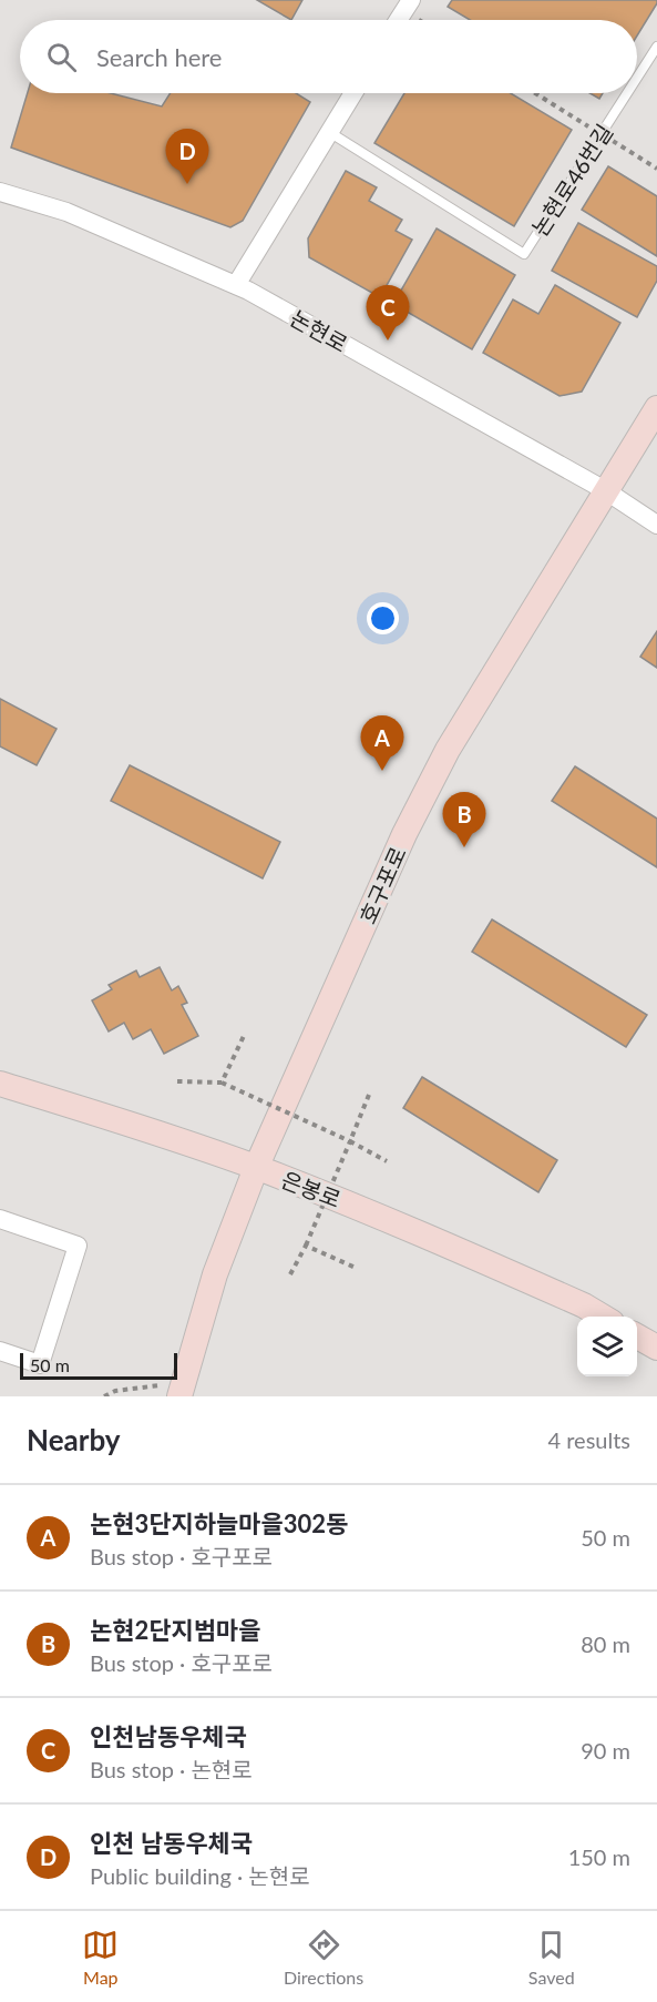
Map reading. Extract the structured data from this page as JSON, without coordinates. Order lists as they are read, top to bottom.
{
  "streets": {
    "main road": ["호구포로", "은봉로"],
    "street": ["논현로"],
    "lane": ["논현로46번길"]
  },
  "crossings": [
    ["논현로", "호구포로"],
    ["호구포로", "은봉로"]
  ],
  "scale_bar": "50 m",
  "page": {
    "search": "Search here",
    "pins": [
      "D",
      "C",
      "A",
      "B"
    ],
    "scale": "50 m",
    "heading": ["Nearby", "4 results"],
    "list": [
      {
        "mark": "A",
        "name": "논현3단지하늘마을302동",
        "note": "Bus stop · 호구포로",
        "value": "50 m"
      },
      {
        "mark": "B",
        "name": "논현2단지범마을",
        "note": "Bus stop · 호구포로",
        "value": "80 m"
      },
      {
        "mark": "C",
        "name": "인천남동우체국",
        "note": "Bus stop · 논현로",
        "value": "90 m"
      },
      {
        "mark": "D",
        "name": "인천 남동우체국",
        "note": "Public building · 논현로",
        "value": "150 m"
      }
    ],
    "nav": ["Map", "Directions", "Saved"]
  }
}
